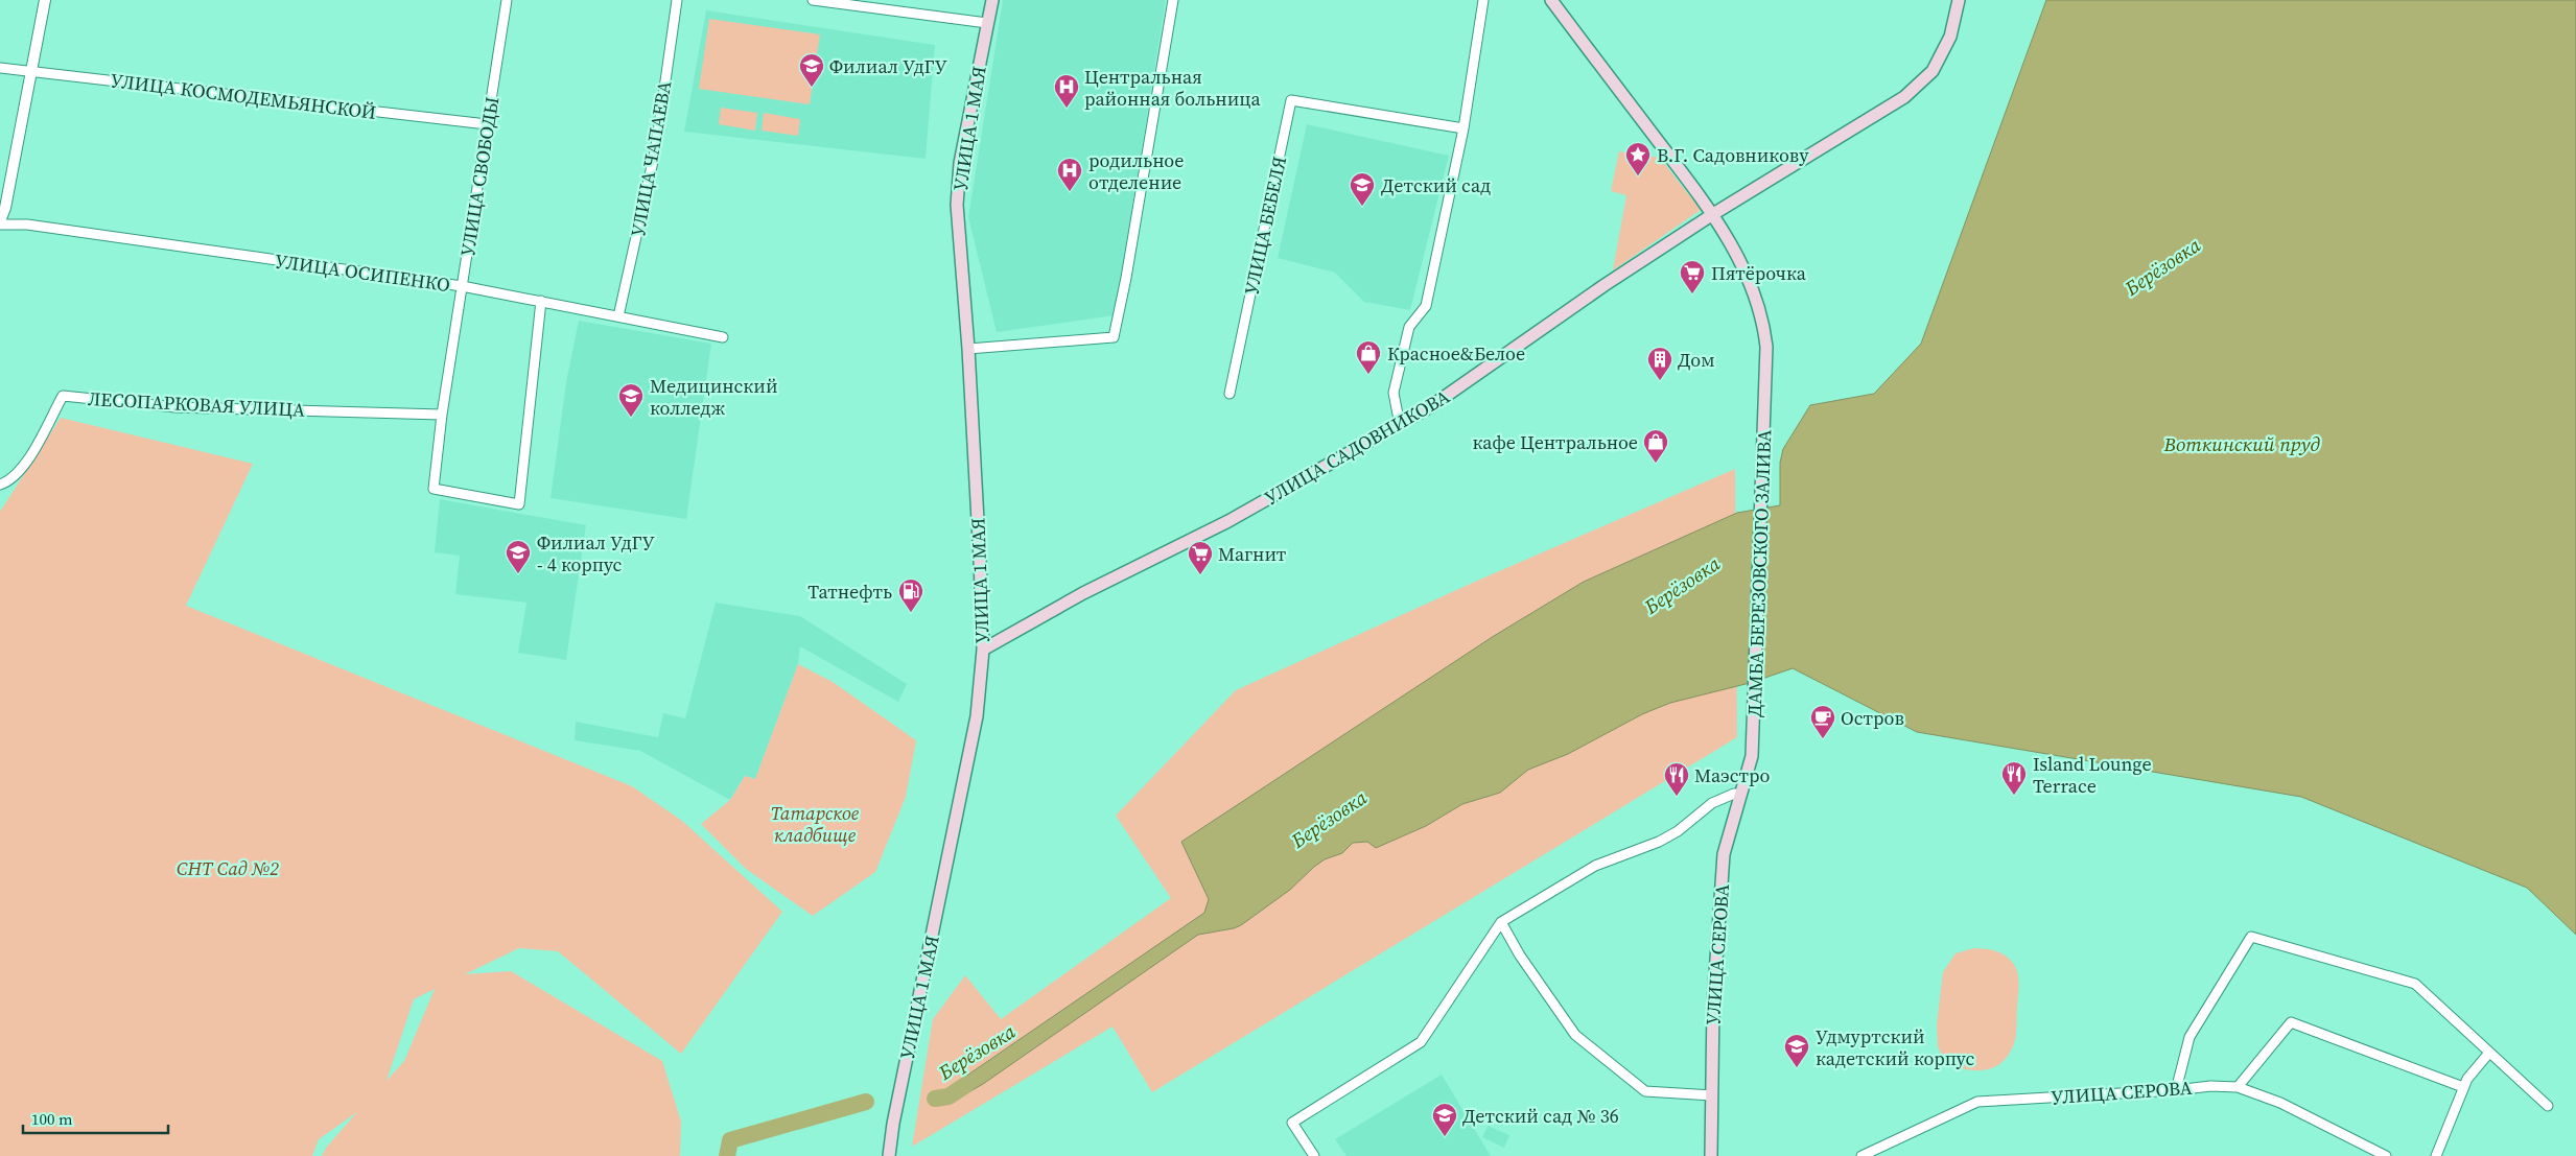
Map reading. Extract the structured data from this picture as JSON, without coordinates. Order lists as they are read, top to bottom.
{
  "streets": {
    "main road": [
      "УЛИЦА 1 МАЯ",
      "УЛИЦА САДОВНИКОВА",
      "ДАМБА БЕРЕЗОВСКОГО ЗАЛИВА",
      "УЛИЦА СЕРОВА"
    ],
    "street": [
      "УЛИЦА КОСМОДЕМЬЯНСКОЙ",
      "УЛИЦА ЧАПАЕВА",
      "УЛИЦА СВОБОДЫ",
      "УЛИЦА БЕБЕЛЯ",
      "УЛИЦА ОСИПЕНКО",
      "ЛЕСОПАРКОВАЯ УЛИЦА"
    ]
  },
  "crossings": [
    ["УЛИЦА КОСМОДЕМЬЯНСКОЙ", "УЛИЦА СВОБОДЫ"],
    ["УЛИЦА 1 МАЯ", "УЛИЦА САДОВНИКОВА"],
    ["УЛИЦА ЧАПАЕВА", "УЛИЦА ОСИПЕНКО"],
    ["УЛИЦА СВОБОДЫ", "УЛИЦА ОСИПЕНКО"],
    ["УЛИЦА СВОБОДЫ", "ЛЕСОПАРКОВАЯ УЛИЦА"],
    ["УЛИЦА САДОВНИКОВА", "ДАМБА БЕРЕЗОВСКОГО ЗАЛИВА"],
    ["ДАМБА БЕРЕЗОВСКОГО ЗАЛИВА", "УЛИЦА СЕРОВА"]
  ],
  "water": ["Берёзовка", "Воткинский пруд"],
  "parks": ["Татарское кладбище", "СНТ Сад №2"],
  "places": {
    "school or university": [
      "Филиал УдГУ",
      "Детский сад",
      "Медицинский колледж",
      "Филиал УдГУ - 4 корпус",
      "Удмуртский кадетский корпус",
      "Детский сад № 36"
    ],
    "hospital": ["Центральная районная больница", "родильное отделение"],
    "place": ["В.Г. Садовникову"],
    "supermarket": ["Пятёрочка", "Магнит"],
    "shop": ["Красное&Белое", "кафе Центральное"],
    "building": ["Дом"],
    "fuel station": ["Татнефть"],
    "cafe": ["Остров"],
    "restaurant": ["Island Lounge Terrace", "Маэстро"]
  },
  "scale_bar": "100 m"
}
